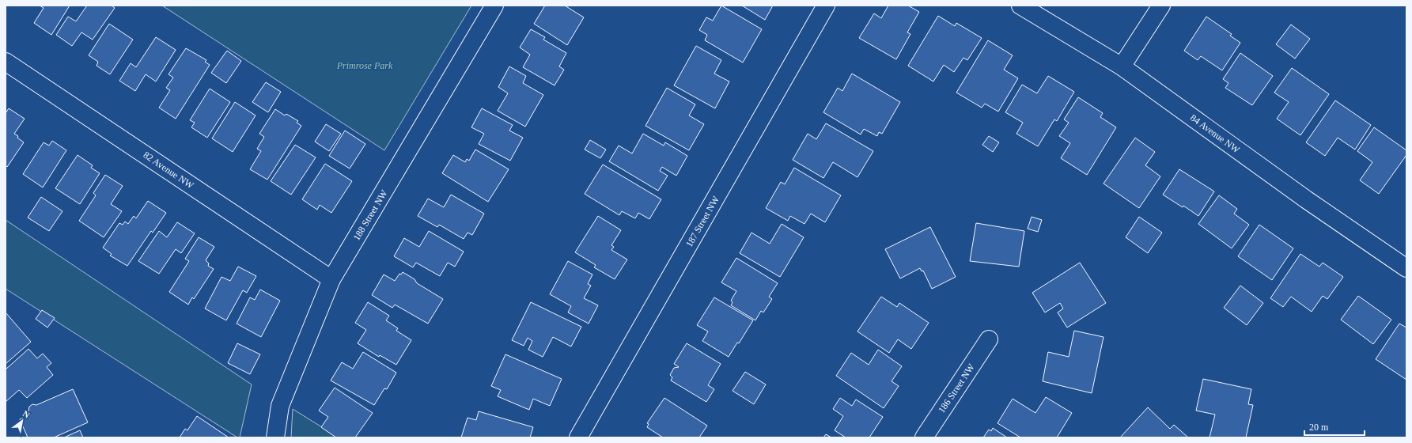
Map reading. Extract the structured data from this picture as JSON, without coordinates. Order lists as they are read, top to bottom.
{
  "streets": {
    "street": [
      "84 Avenue NW",
      "82 Avenue NW",
      "188 Street NW",
      "187 Street NW",
      "186 Street NW"
    ]
  },
  "crossings": [
    ["82 Avenue NW", "188 Street NW"]
  ],
  "parks": ["Primrose Park"],
  "scale_bar": "20 m",
  "north": "top right"
}
